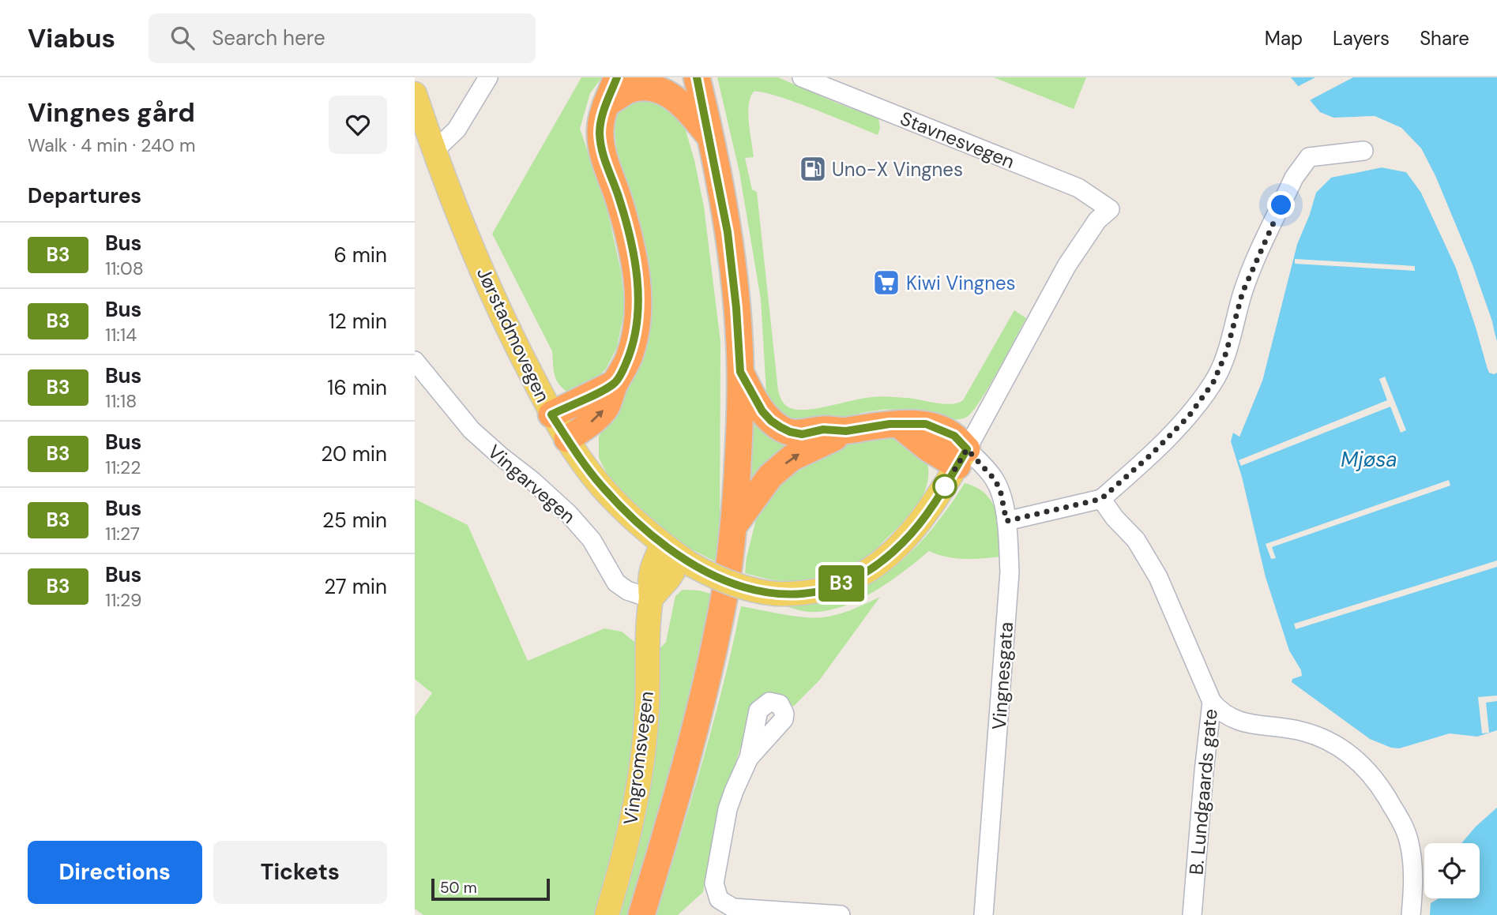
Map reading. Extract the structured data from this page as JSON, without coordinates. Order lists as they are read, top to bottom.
{
  "streets": {
    "main road": ["Jørstadmovegen", "Vingromsvegen"],
    "street": [
      "Stavnesvegen",
      "Vingarvegen",
      "Vingnesgata",
      "B. Lundgaards gate"
    ]
  },
  "crossings": [
    ["Stavnesvegen", "Vingnesgata"],
    ["Jørstadmovegen", "Vingromsvegen"],
    ["Vingarvegen", "Vingromsvegen"]
  ],
  "water": ["Mjøsa"],
  "places": {
    "fuel station": ["Uno-X Vingnes"],
    "supermarket": ["Kiwi Vingnes"]
  },
  "lines": ["bus line B3"],
  "scale_bar": "50 m",
  "page": {
    "header": "Viabus",
    "search": "Search here",
    "nav": ["Map", "Layers", "Share"],
    "heading": [
      ["Vingnes gård", "Walk · 4 min · 240 m"],
      "Departures"
    ],
    "on_map": "B3",
    "list": [
      {
        "mark": "B3",
        "name": "Bus",
        "note": "11:08",
        "value": "6 min"
      },
      {
        "mark": "B3",
        "name": "Bus",
        "note": "11:14",
        "value": "12 min"
      },
      {
        "mark": "B3",
        "name": "Bus",
        "note": "11:18",
        "value": "16 min"
      },
      {
        "mark": "B3",
        "name": "Bus",
        "note": "11:22",
        "value": "20 min"
      },
      {
        "mark": "B3",
        "name": "Bus",
        "note": "11:27",
        "value": "25 min"
      },
      {
        "mark": "B3",
        "name": "Bus",
        "note": "11:29",
        "value": "27 min"
      }
    ],
    "buttons": ["Directions", "Tickets"],
    "scale": "50 m"
  }
}
